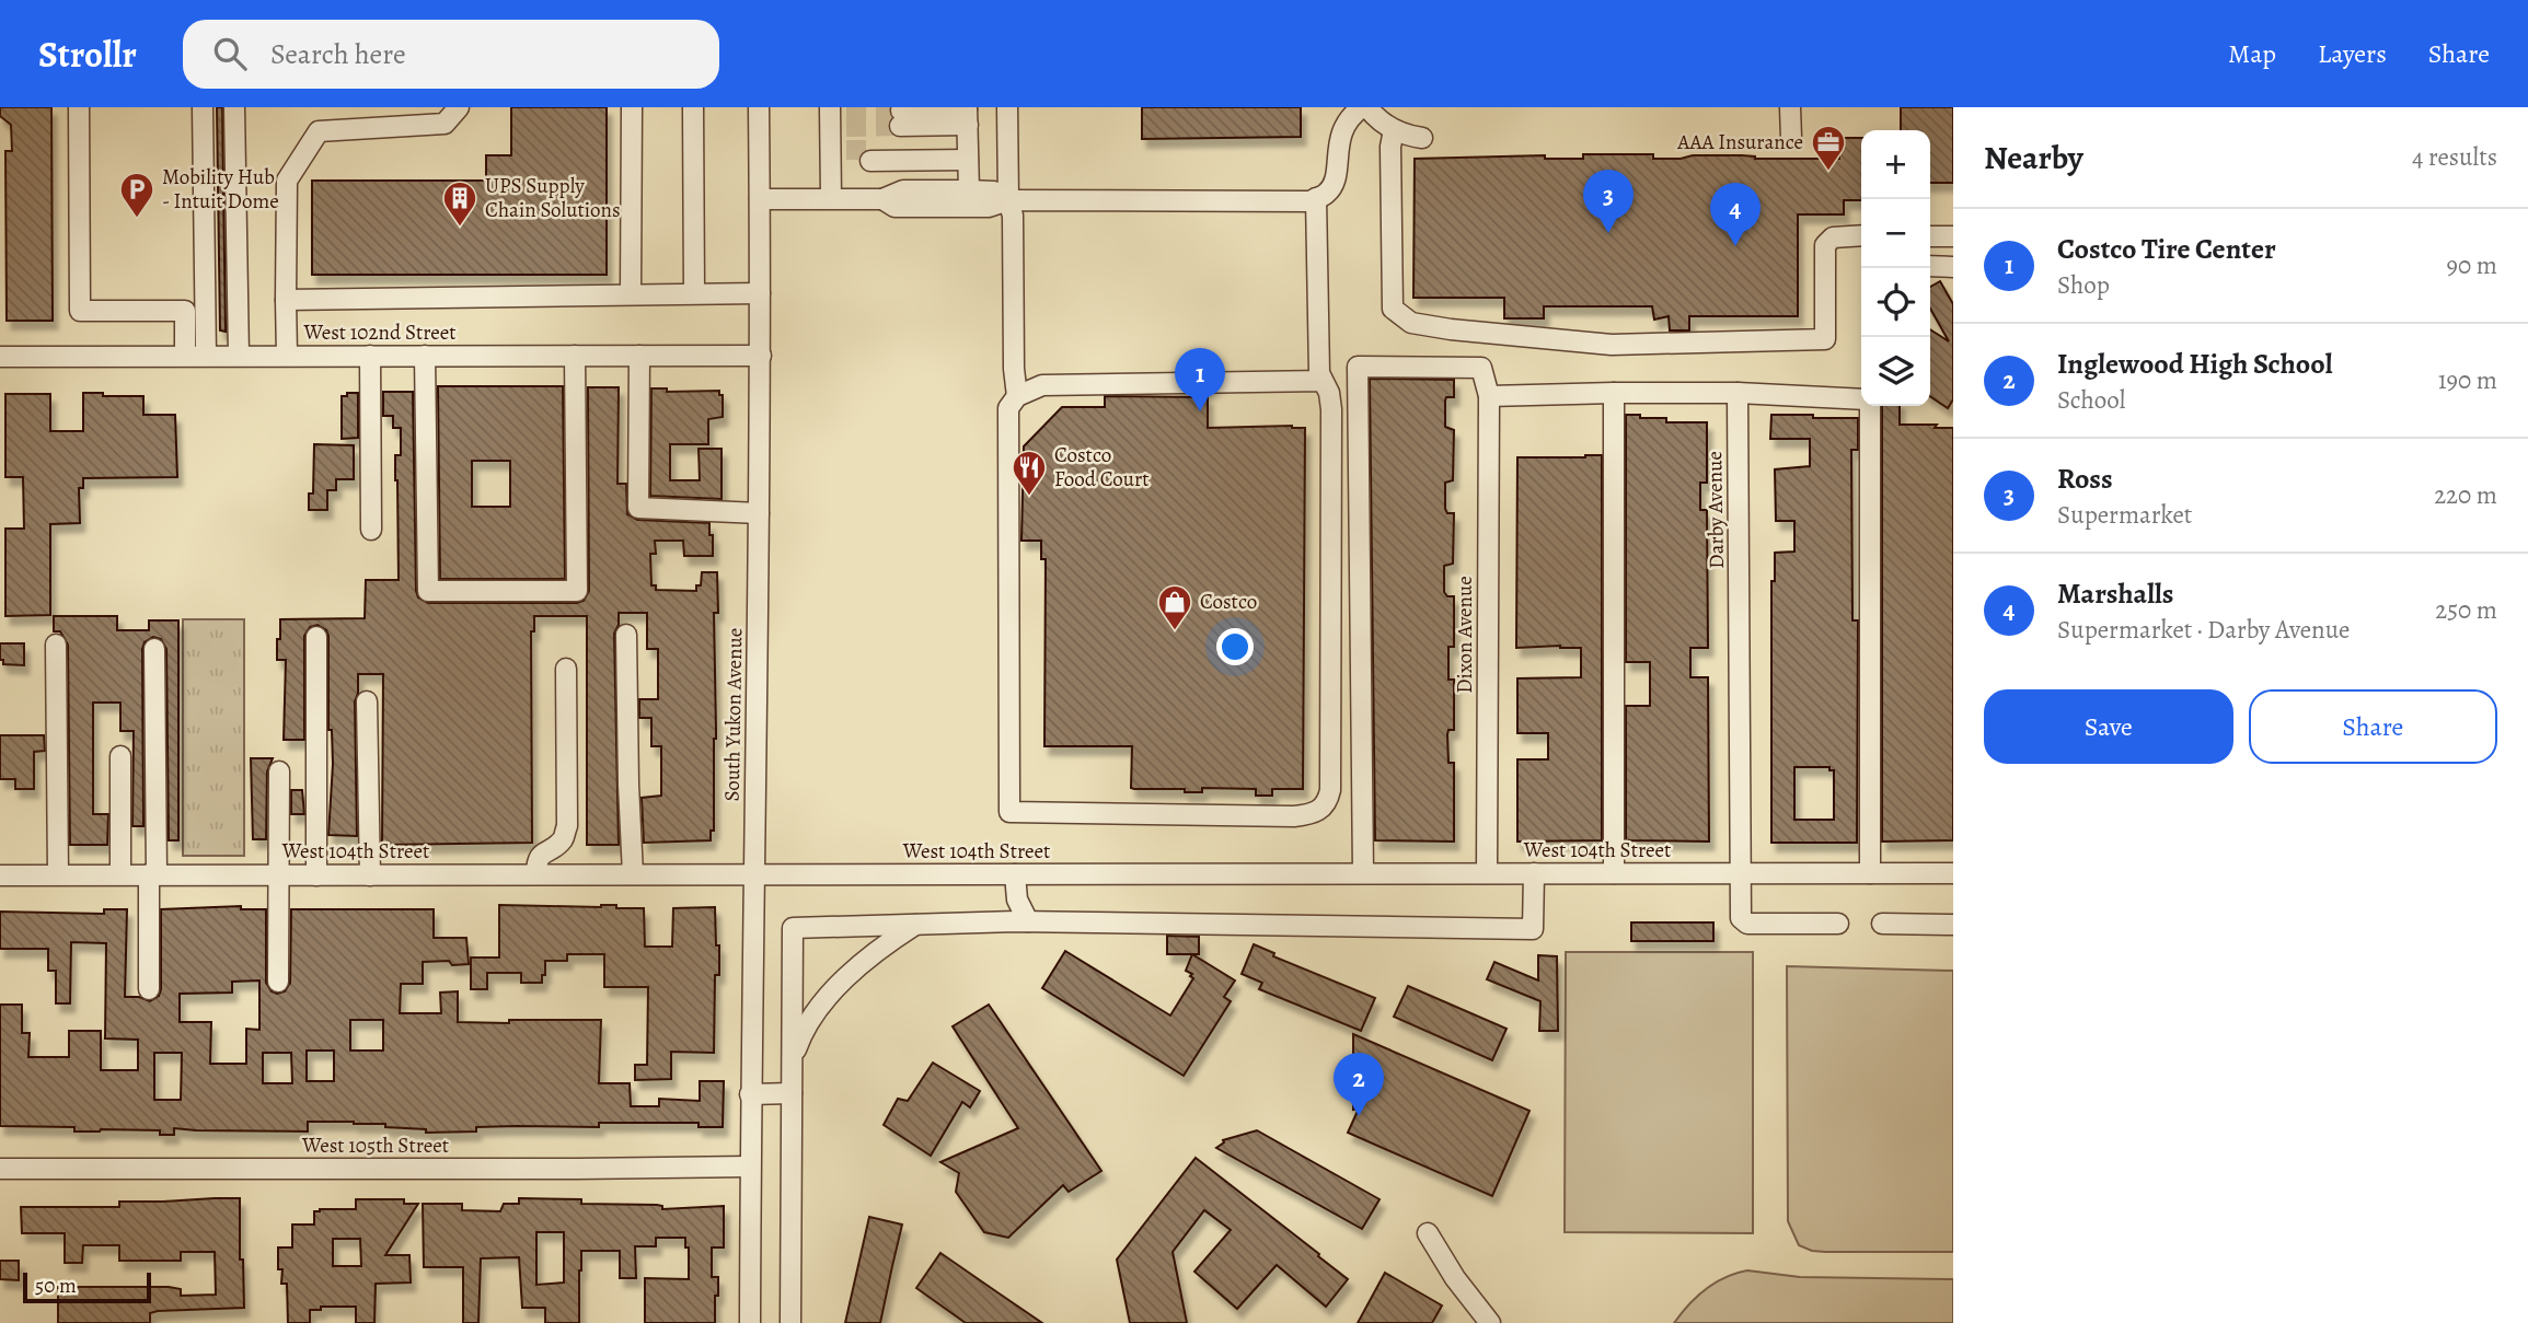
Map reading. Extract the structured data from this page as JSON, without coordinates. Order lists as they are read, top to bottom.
{
  "streets": {
    "street": [
      "West 102nd Street",
      "Darby Avenue",
      "Dixon Avenue",
      "South Yukon Avenue",
      "West 104th Street",
      "West 105th Street"
    ]
  },
  "crossings": [
    ["West 102nd Street", "South Yukon Avenue"],
    ["Darby Avenue", "West 104th Street"],
    ["Dixon Avenue", "West 104th Street"],
    ["South Yukon Avenue", "West 104th Street"],
    ["South Yukon Avenue", "West 105th Street"]
  ],
  "places": {
    "office": ["AAA Insurance"],
    "parking": ["Mobility Hub - Intuit Dome"],
    "building": ["UPS Supply Chain Solutions"],
    "restaurant": ["Costco Food Court"],
    "shop": ["Costco"]
  },
  "scale_bar": "50 m",
  "page": {
    "header": "Strollr",
    "search": "Search here",
    "nav": ["Map", "Layers", "Share"],
    "heading": ["Nearby", "4 results"],
    "map_buttons": ["+", "−"],
    "pins": [
      "3",
      "4",
      "1",
      "2"
    ],
    "list": [
      {
        "mark": "1",
        "name": "Costco Tire Center",
        "note": "Shop",
        "value": "90 m"
      },
      {
        "mark": "2",
        "name": "Inglewood High School",
        "note": "School",
        "value": "190 m"
      },
      {
        "mark": "3",
        "name": "Ross",
        "note": "Supermarket",
        "value": "220 m"
      },
      {
        "mark": "4",
        "name": "Marshalls",
        "note": "Supermarket · Darby Avenue",
        "value": "250 m"
      }
    ],
    "buttons": ["Save", "Share"],
    "scale": "50 m"
  }
}
